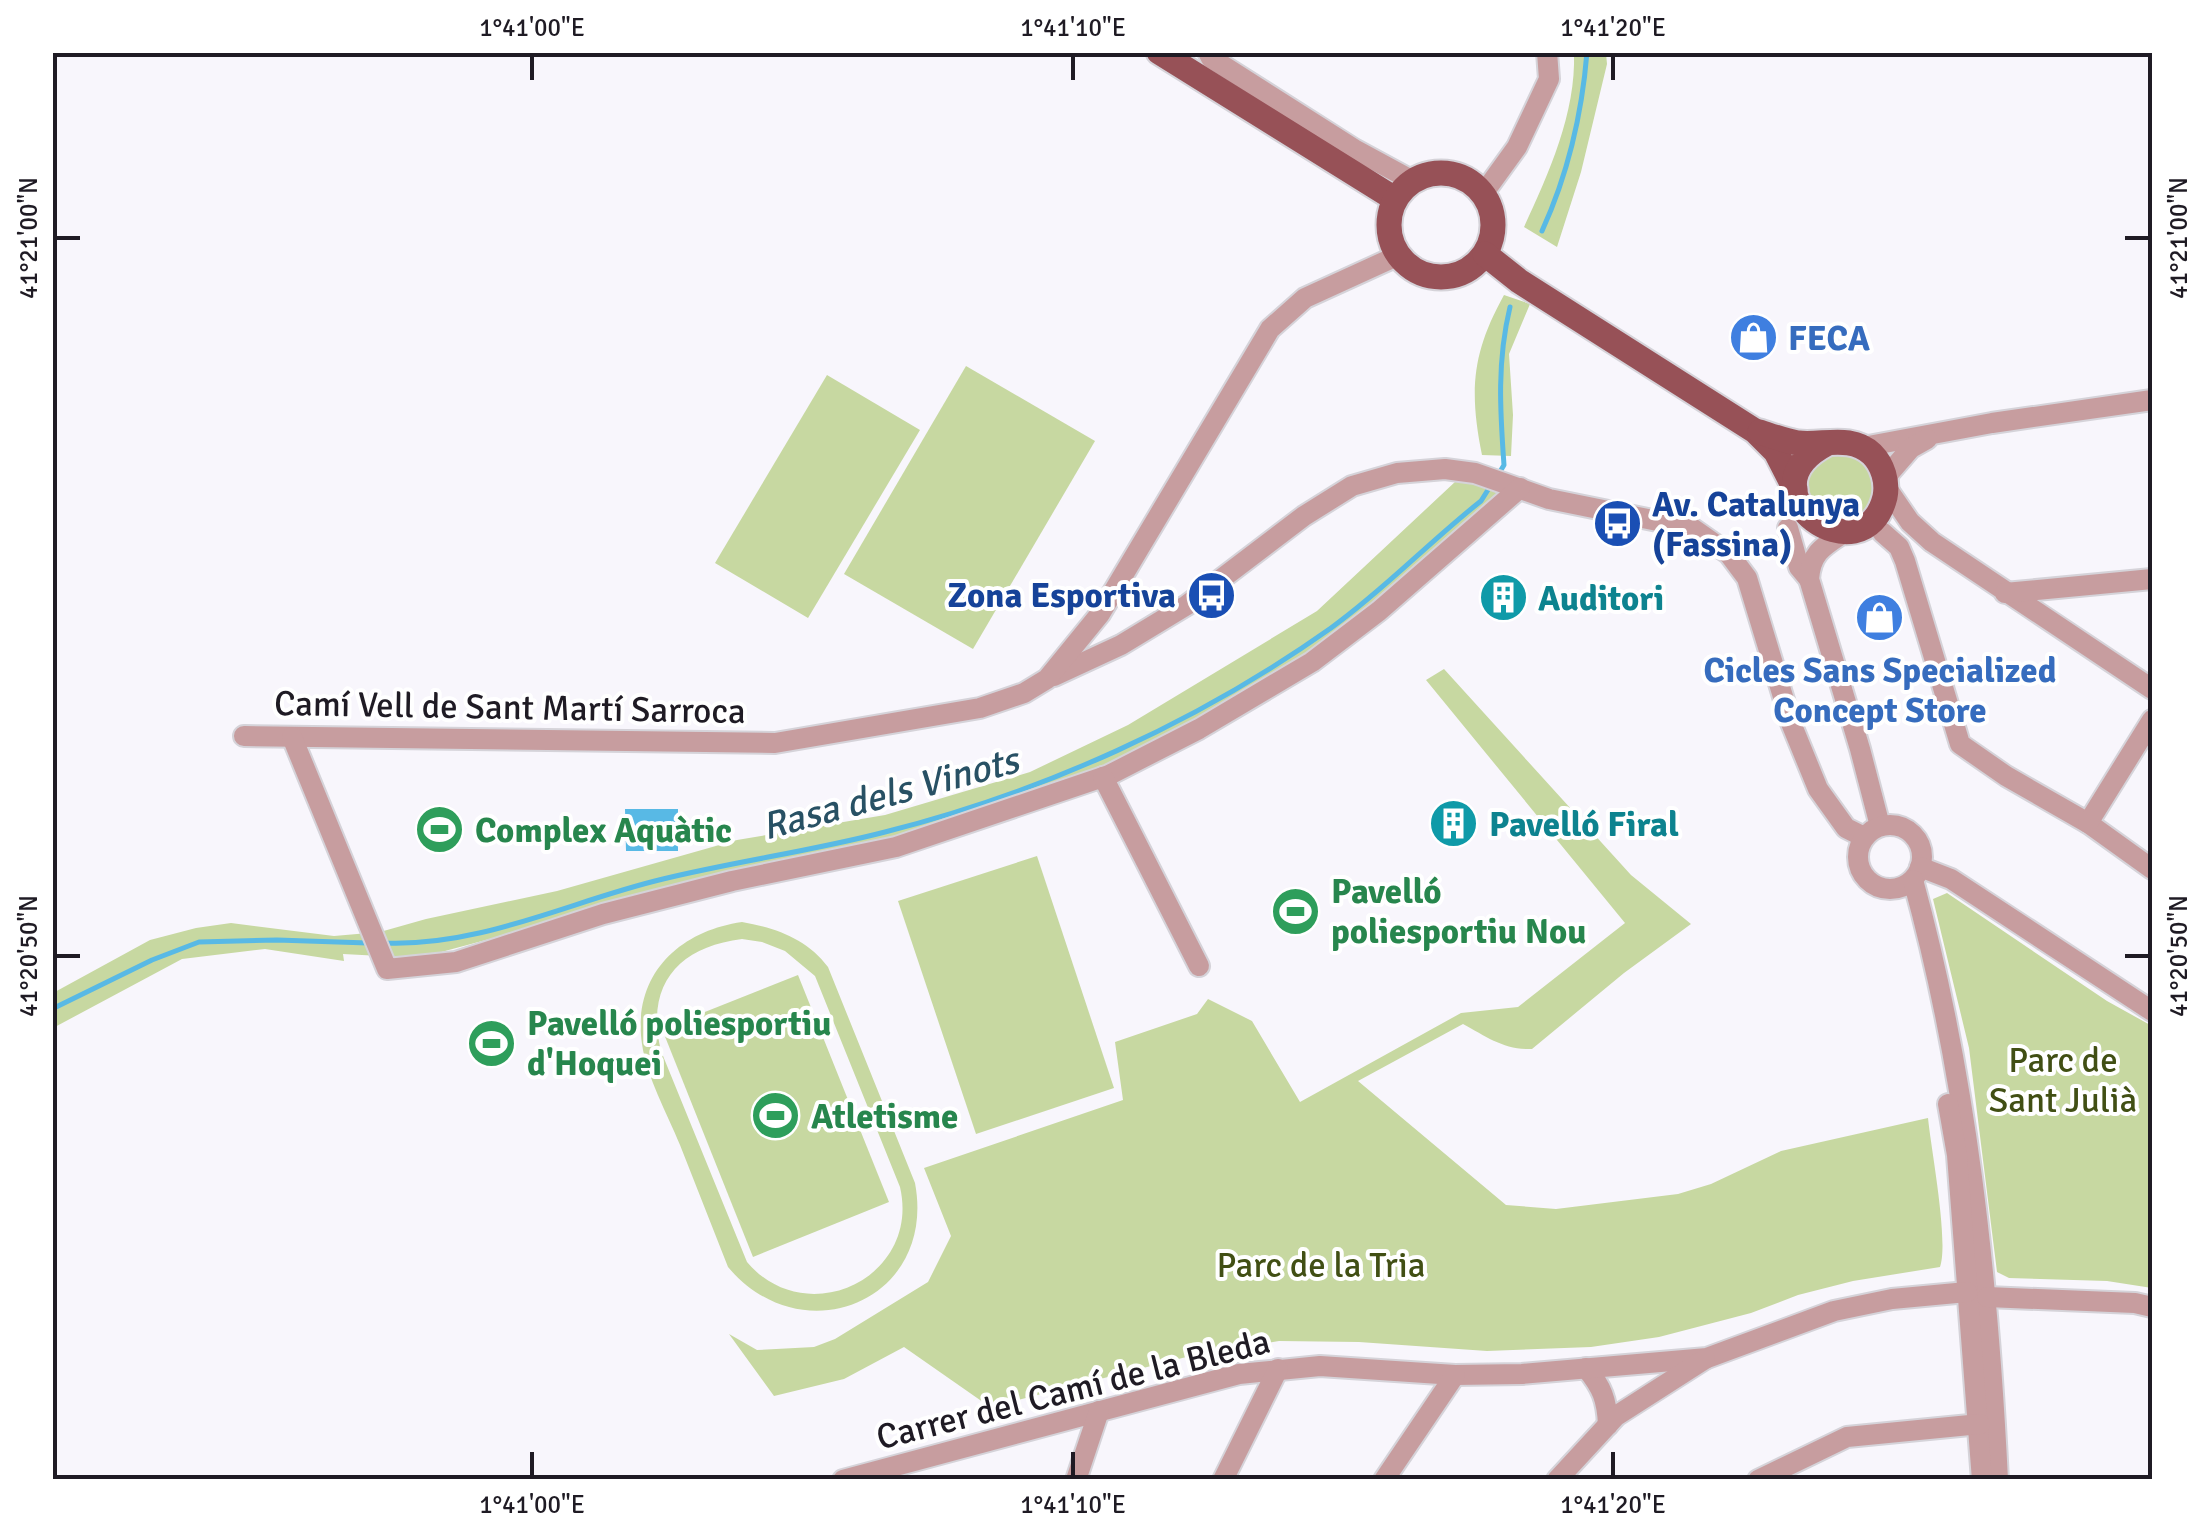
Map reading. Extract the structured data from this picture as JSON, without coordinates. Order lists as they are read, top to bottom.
{
  "streets": {
    "street": ["Camí Vell de Sant Martí Sarroca", "Carrer del Camí de la Bleda"]
  },
  "water": ["Rasa dels Vinots"],
  "parks": ["Parc de Sant Julià", "Parc de la Tria"],
  "places": {
    "shop": ["FECA", "Cicles Sans Specialized Concept Store"],
    "bus stop": ["Av. Catalunya (Fassina)", "Zona Esportiva"],
    "building": ["Auditori", "Pavelló Firal"],
    "sports": [
      "Complex Aquàtic",
      "Pavelló poliesportiu Nou",
      "Pavelló poliesportiu d'Hoquei",
      "Atletisme"
    ]
  },
  "coordinates": [
    "1°41'00\"E",
    "1°41'10\"E",
    "1°41'20\"E",
    "41°21'00\"N",
    "41°20'50\"N"
  ]
}
